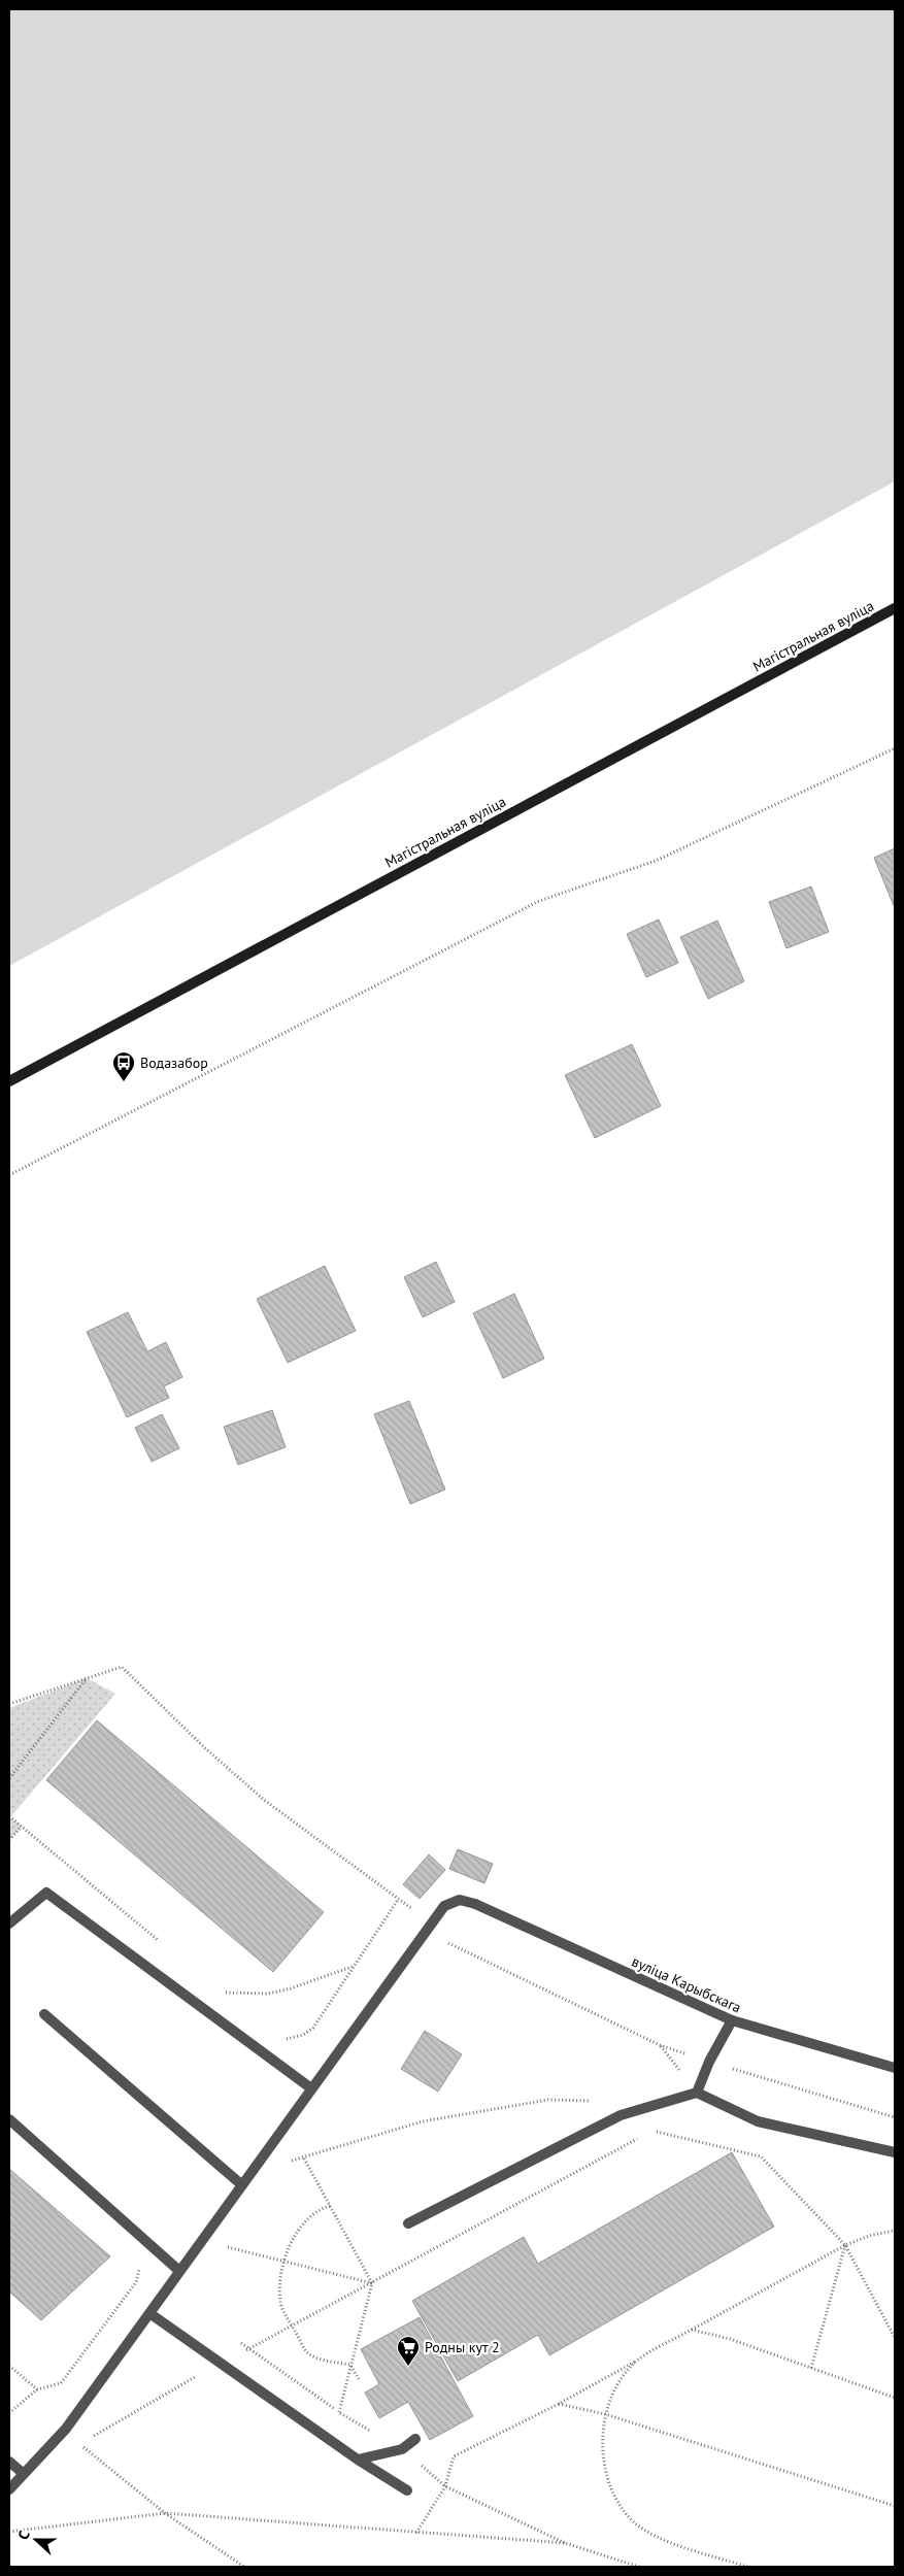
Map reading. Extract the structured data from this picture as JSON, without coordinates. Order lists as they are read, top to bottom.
{
  "streets": {
    "main road": ["Магістральная вуліца"],
    "street": ["вуліца Карыбскага"]
  },
  "places": {
    "bus stop": ["Водазабор"],
    "supermarket": ["Родны кут 2"]
  },
  "north": "left"
}
